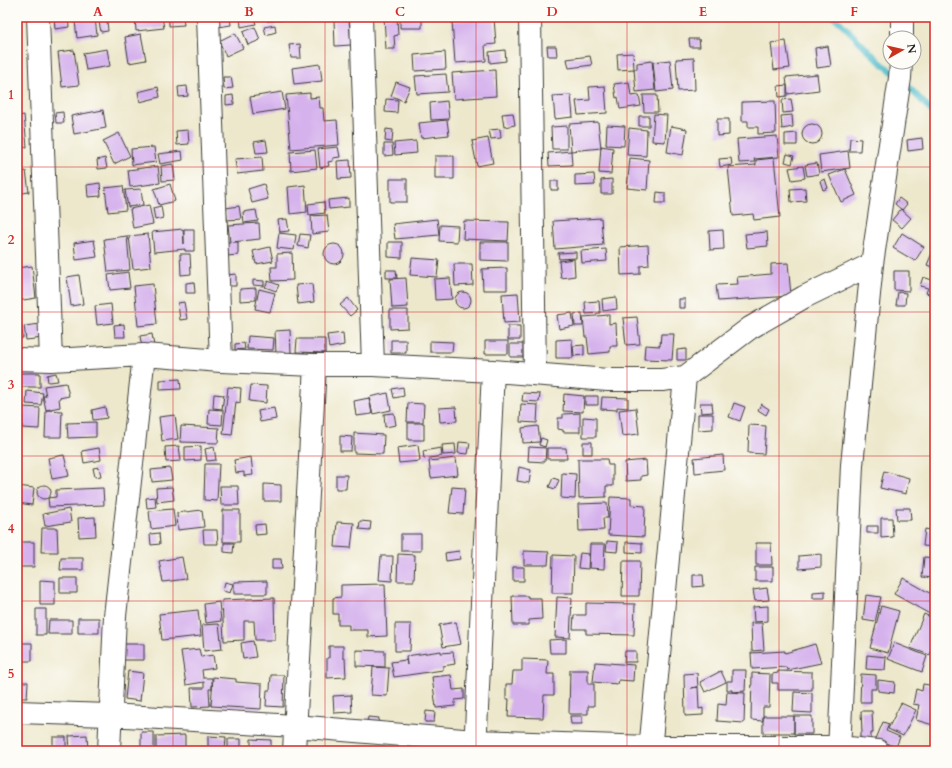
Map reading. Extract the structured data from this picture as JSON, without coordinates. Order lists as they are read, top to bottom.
{
  "north": "right",
  "grid": {
    "columns": [
      "A",
      "B",
      "C",
      "D",
      "E",
      "F"
    ],
    "rows": [
      "1",
      "2",
      "3",
      "4",
      "5"
    ]
  }
}
